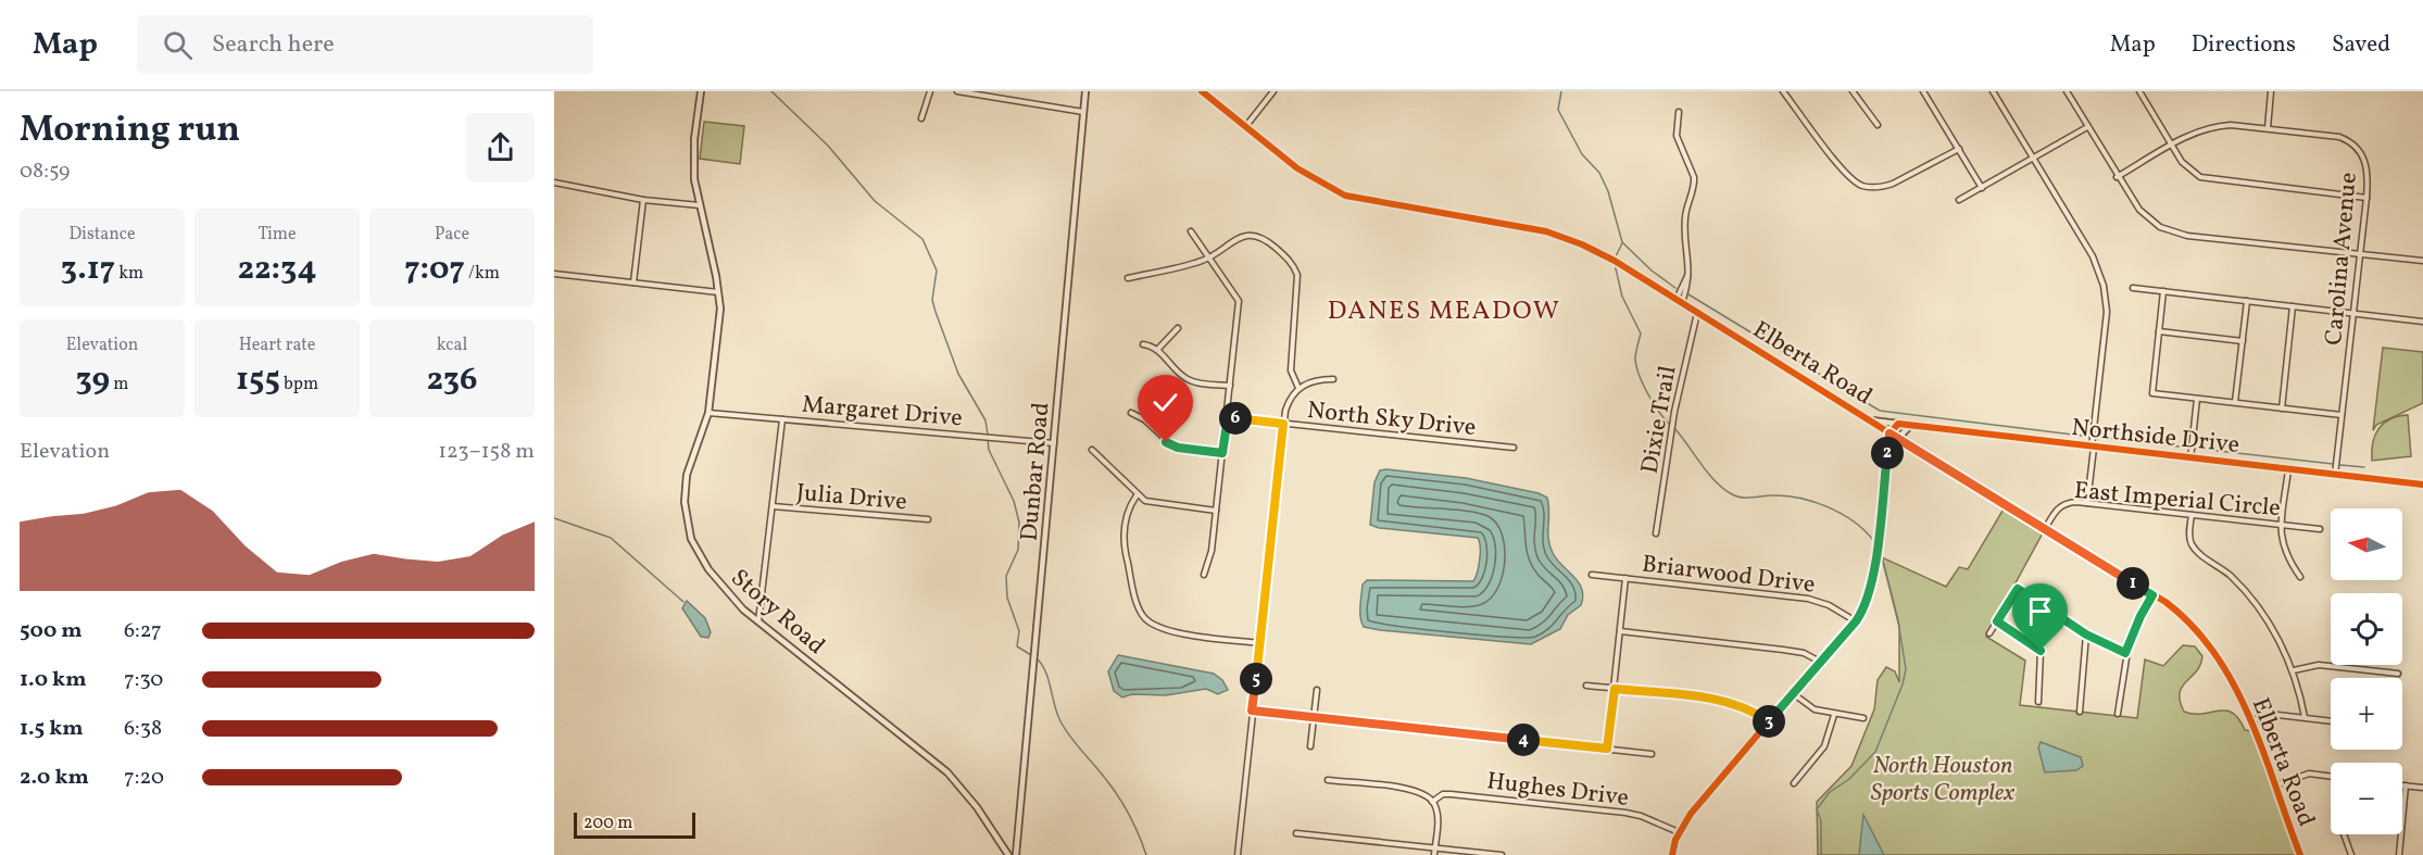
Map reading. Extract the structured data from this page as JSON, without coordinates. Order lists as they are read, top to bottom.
{
  "streets": {
    "street": [
      "Carolina Avenue",
      "Elberta Road",
      "Margaret Drive",
      "North Sky Drive",
      "Dixie Trail",
      "Northside Drive",
      "Dunbar Road",
      "Julia Drive",
      "East Imperial Circle",
      "Briarwood Drive",
      "Story Road",
      "Hughes Drive"
    ]
  },
  "crossings": [
    ["Carolina Avenue", "Northside Drive"],
    ["Elberta Road", "Dixie Trail"],
    ["Elberta Road", "East Imperial Circle"],
    ["Margaret Drive", "Dunbar Road"],
    ["Margaret Drive", "Story Road"]
  ],
  "districts": ["DANES MEADOW"],
  "parks": ["North Houston Sports Complex"],
  "scale_bar": "200 m",
  "north": "left",
  "page": {
    "header": "Map",
    "search": "Search here",
    "nav": ["Map", "Directions", "Saved"],
    "heading": ["Morning run", "08:59"],
    "stats": [
      ["Distance", "3.17 km"],
      ["Time", "22:34"],
      ["Pace", "7:07 /km"],
      ["Elevation", "39 m"],
      ["Heart rate", "155 bpm"],
      ["kcal", "236"]
    ],
    "pins": [
      "6",
      "2",
      "1",
      "5",
      "3",
      "4"
    ],
    "chart": ["Elevation", "123–158 m"],
    "map_buttons": ["+", "−"],
    "list": [
      {
        "name": "500 m",
        "note": "6:27"
      },
      {
        "name": "1.0 km",
        "note": "7:30"
      },
      {
        "name": "1.5 km",
        "note": "6:38"
      },
      {
        "name": "2.0 km",
        "note": "7:20"
      }
    ],
    "scale": "200 m"
  }
}
